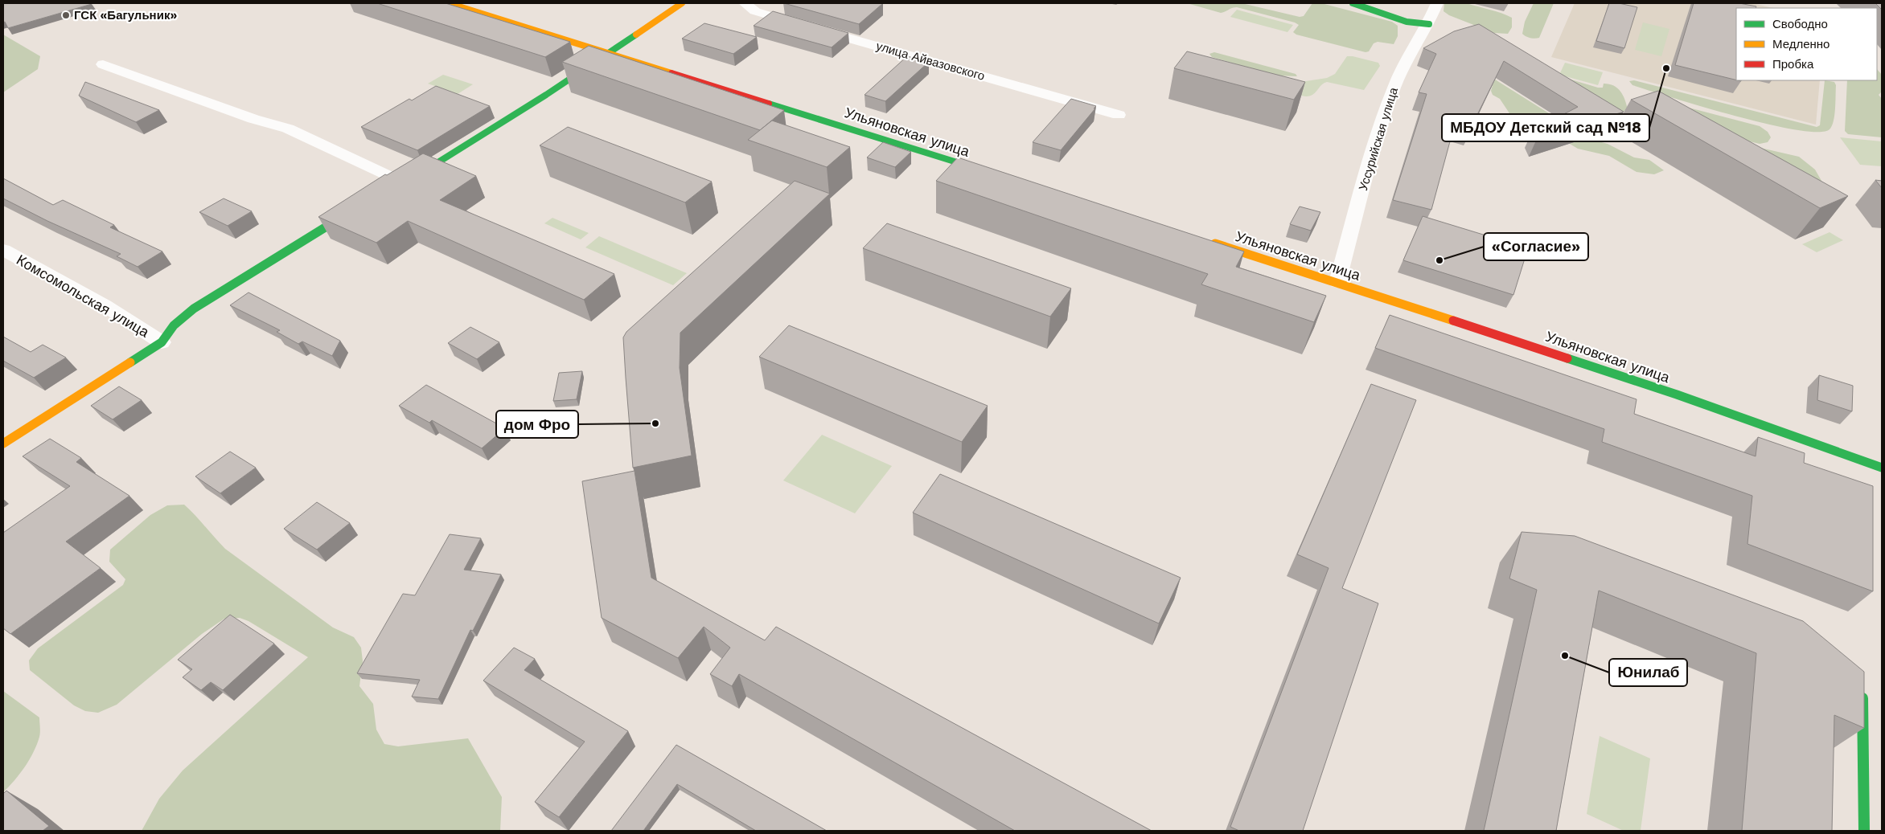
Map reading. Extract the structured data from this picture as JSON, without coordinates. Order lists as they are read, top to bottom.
{
  "streets": {
    "street": [
      "улица Айвазовского",
      "Ульяновская улица",
      "Уссурийская улица",
      "Комсомольская улица"
    ]
  },
  "crossings": [
    ["Ульяновская улица", "Уссурийская улица"]
  ],
  "places": [
    "ГСК «Багульник»",
    "МБДОУ Детский сад №18",
    "«Согласие»",
    "дом Фро",
    "Юнилаб"
  ],
  "legend": ["Свободно", "Медленно", "Пробка"]
}
